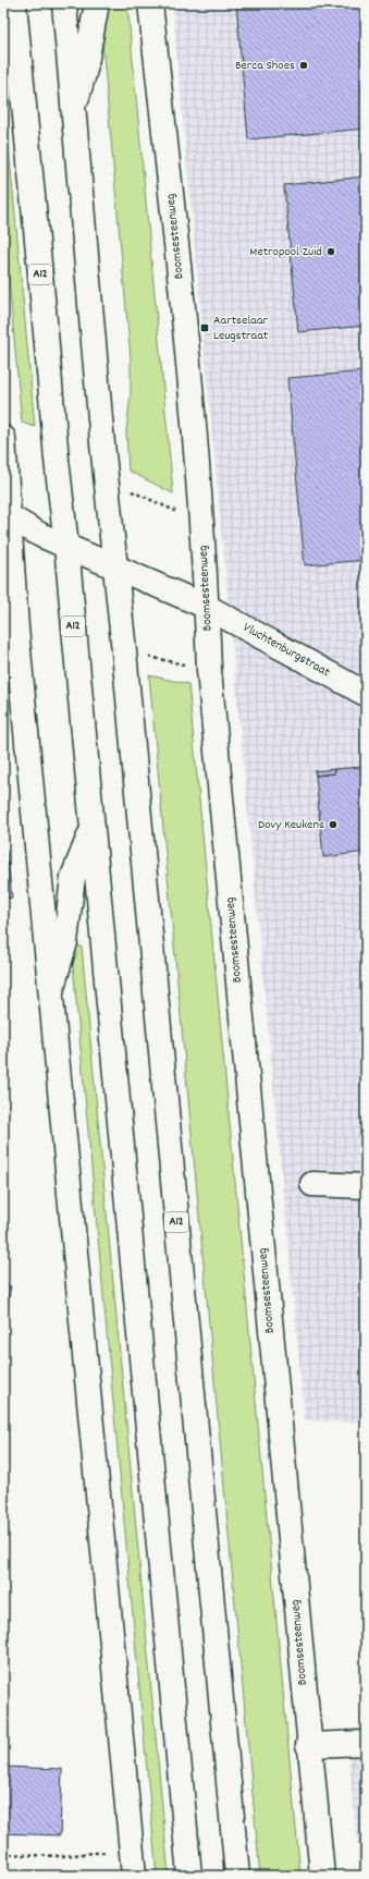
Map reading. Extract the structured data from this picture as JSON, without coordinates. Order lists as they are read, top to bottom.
{
  "streets": {
    "main road": ["Boomsesteenweg", "A12", "Vluchtenburgstraat"]
  },
  "crossings": [
    ["Boomsesteenweg", "Vluchtenburgstraat"],
    ["A12", "Vluchtenburgstraat"]
  ],
  "places": {
    "other": ["Berca Shoes", "Metropool Zuid", "Dovy Keukens"],
    "transit": ["Aartselaar Leugstraat"]
  }
}
